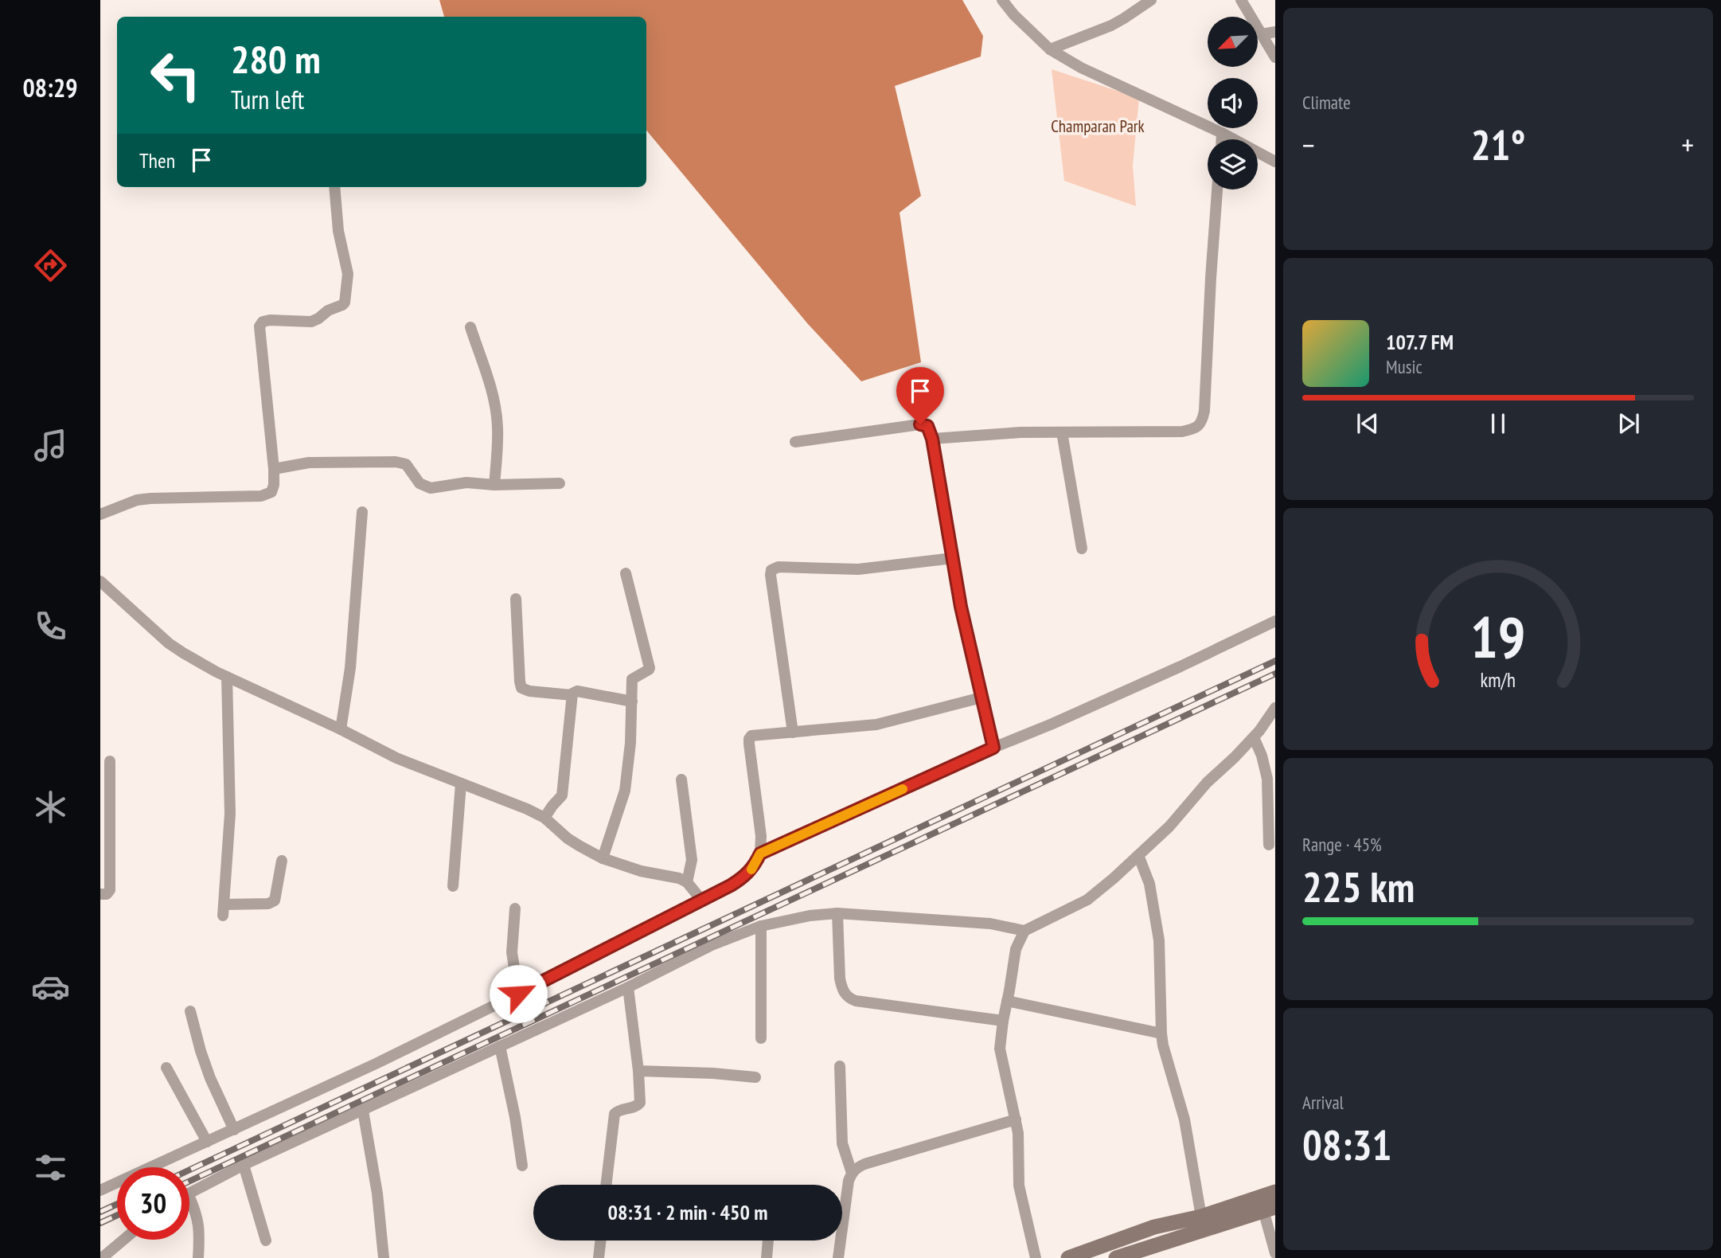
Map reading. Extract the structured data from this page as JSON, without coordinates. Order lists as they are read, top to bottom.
{
  "parks": ["Champaran Park"],
  "north": "bottom left",
  "page": {
    "tabs": "08:29",
    "tile": [
      "Climate",
      ["Range · 45%", "225 km"],
      ["Arrival", "08:31"]
    ],
    "turn": ["280 m", "Turn left"],
    "heat": ["−", "21°", "+"],
    "then": "Then",
    "song": ["107.7 FM", "Music"],
    "limit": "30",
    "trip": "08:31 · 2 min · 450 m",
    "gauge": ["19", "km/h"]
  }
}
